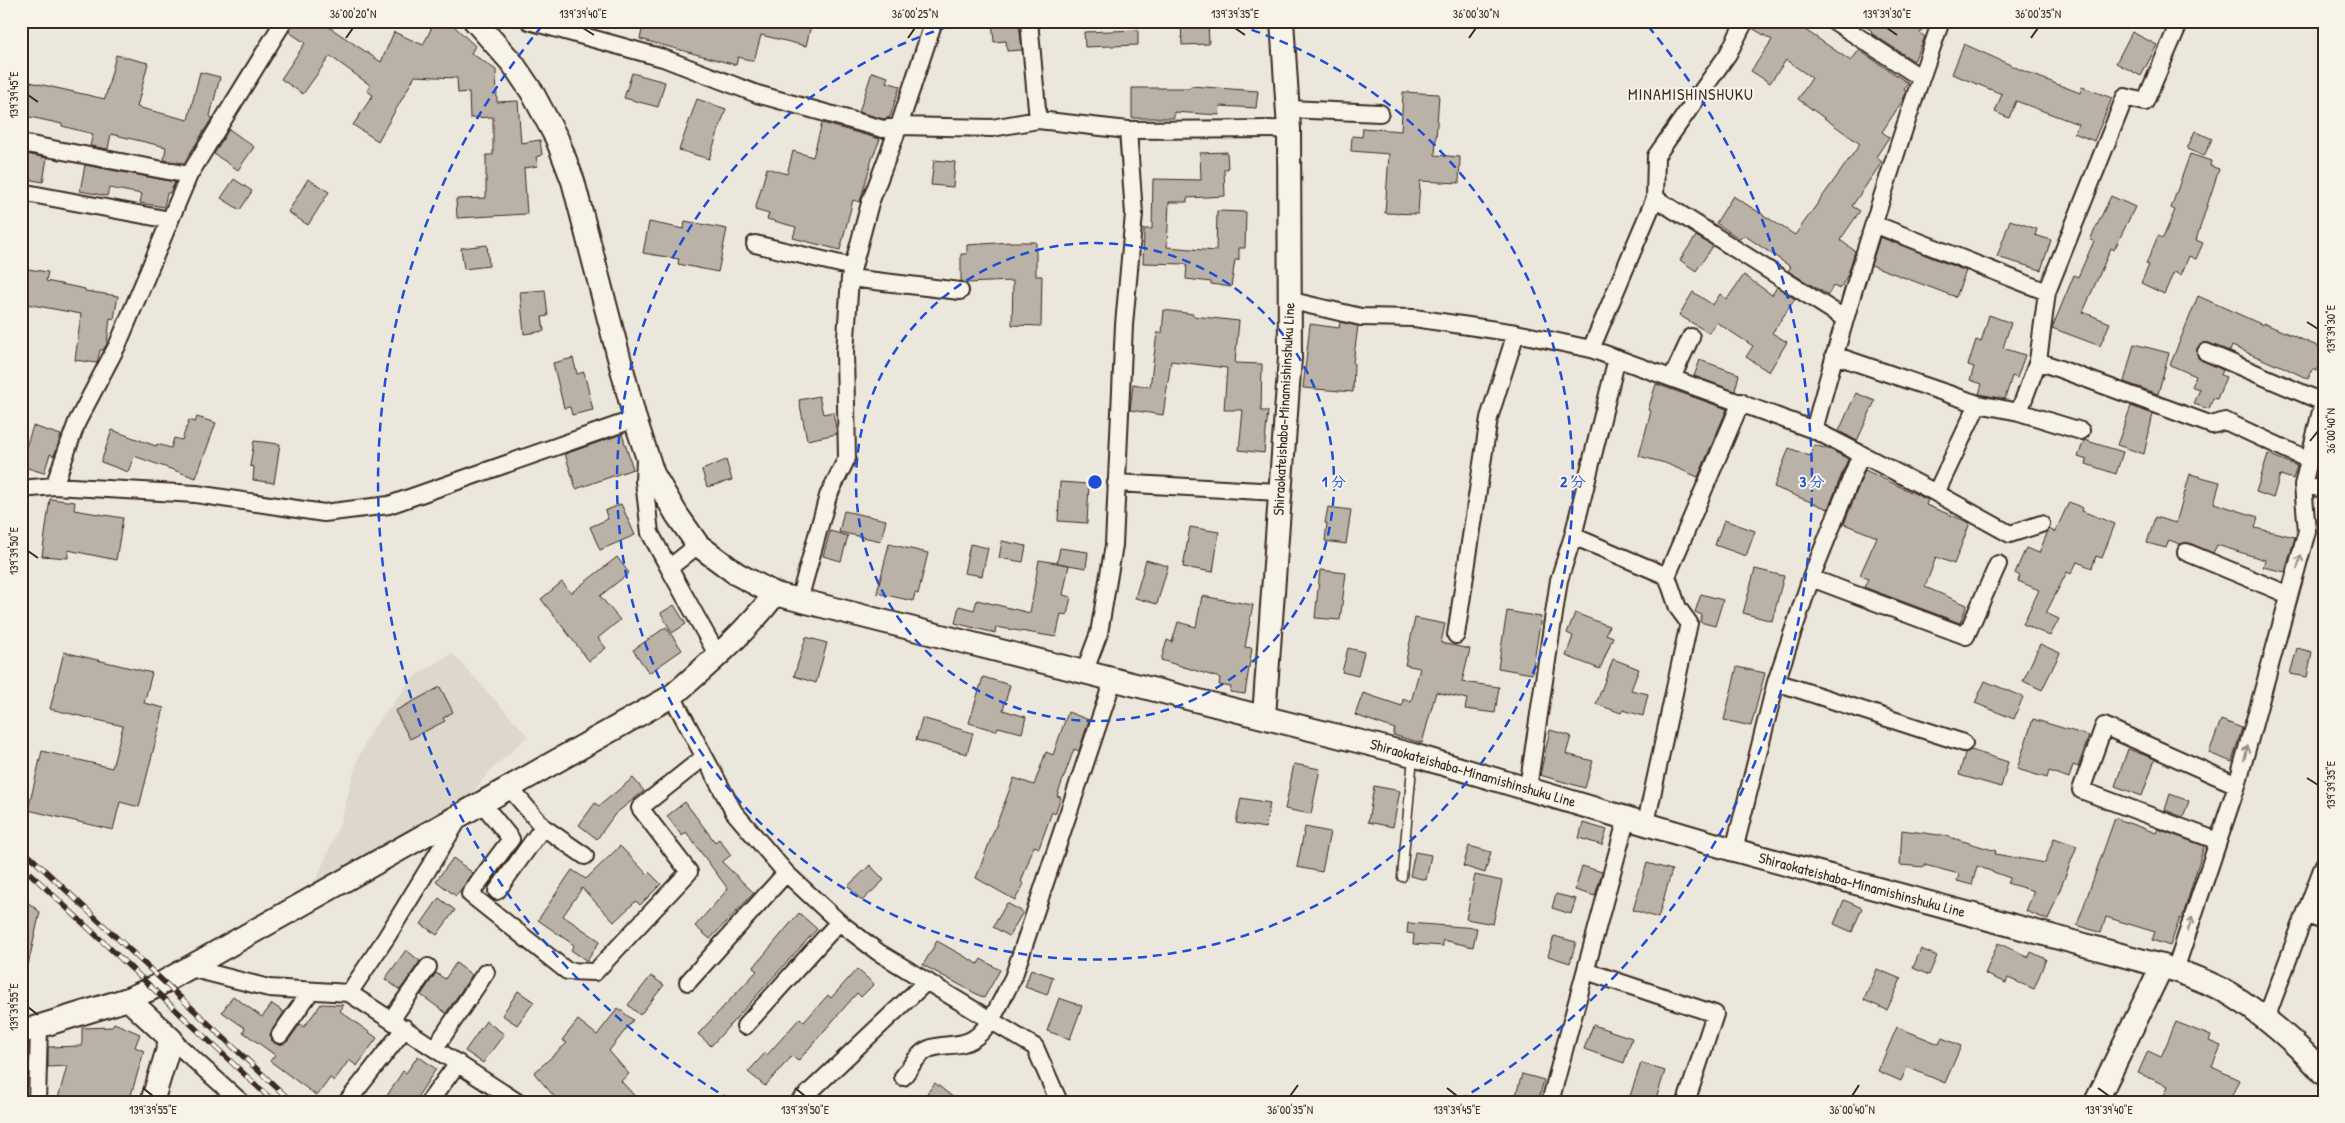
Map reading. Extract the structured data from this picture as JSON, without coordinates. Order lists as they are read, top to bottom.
{
  "streets": {
    "street": ["Shiraokateishaba-Minamishinshuku Line"]
  },
  "districts": ["MINAMISHINSHUKU"],
  "coordinates": [
    "36°00'20\"N",
    "139°39'40\"E",
    "36°00'25\"N",
    "139°39'35\"E",
    "36°00'30\"N",
    "139°39'30\"E",
    "36°00'35\"N",
    "139°39'45\"E",
    "36°00'40\"N",
    "139°39'50\"E",
    "139°39'55\"E"
  ],
  "rings": ["1 分", "2 分", "3 分"]
}
